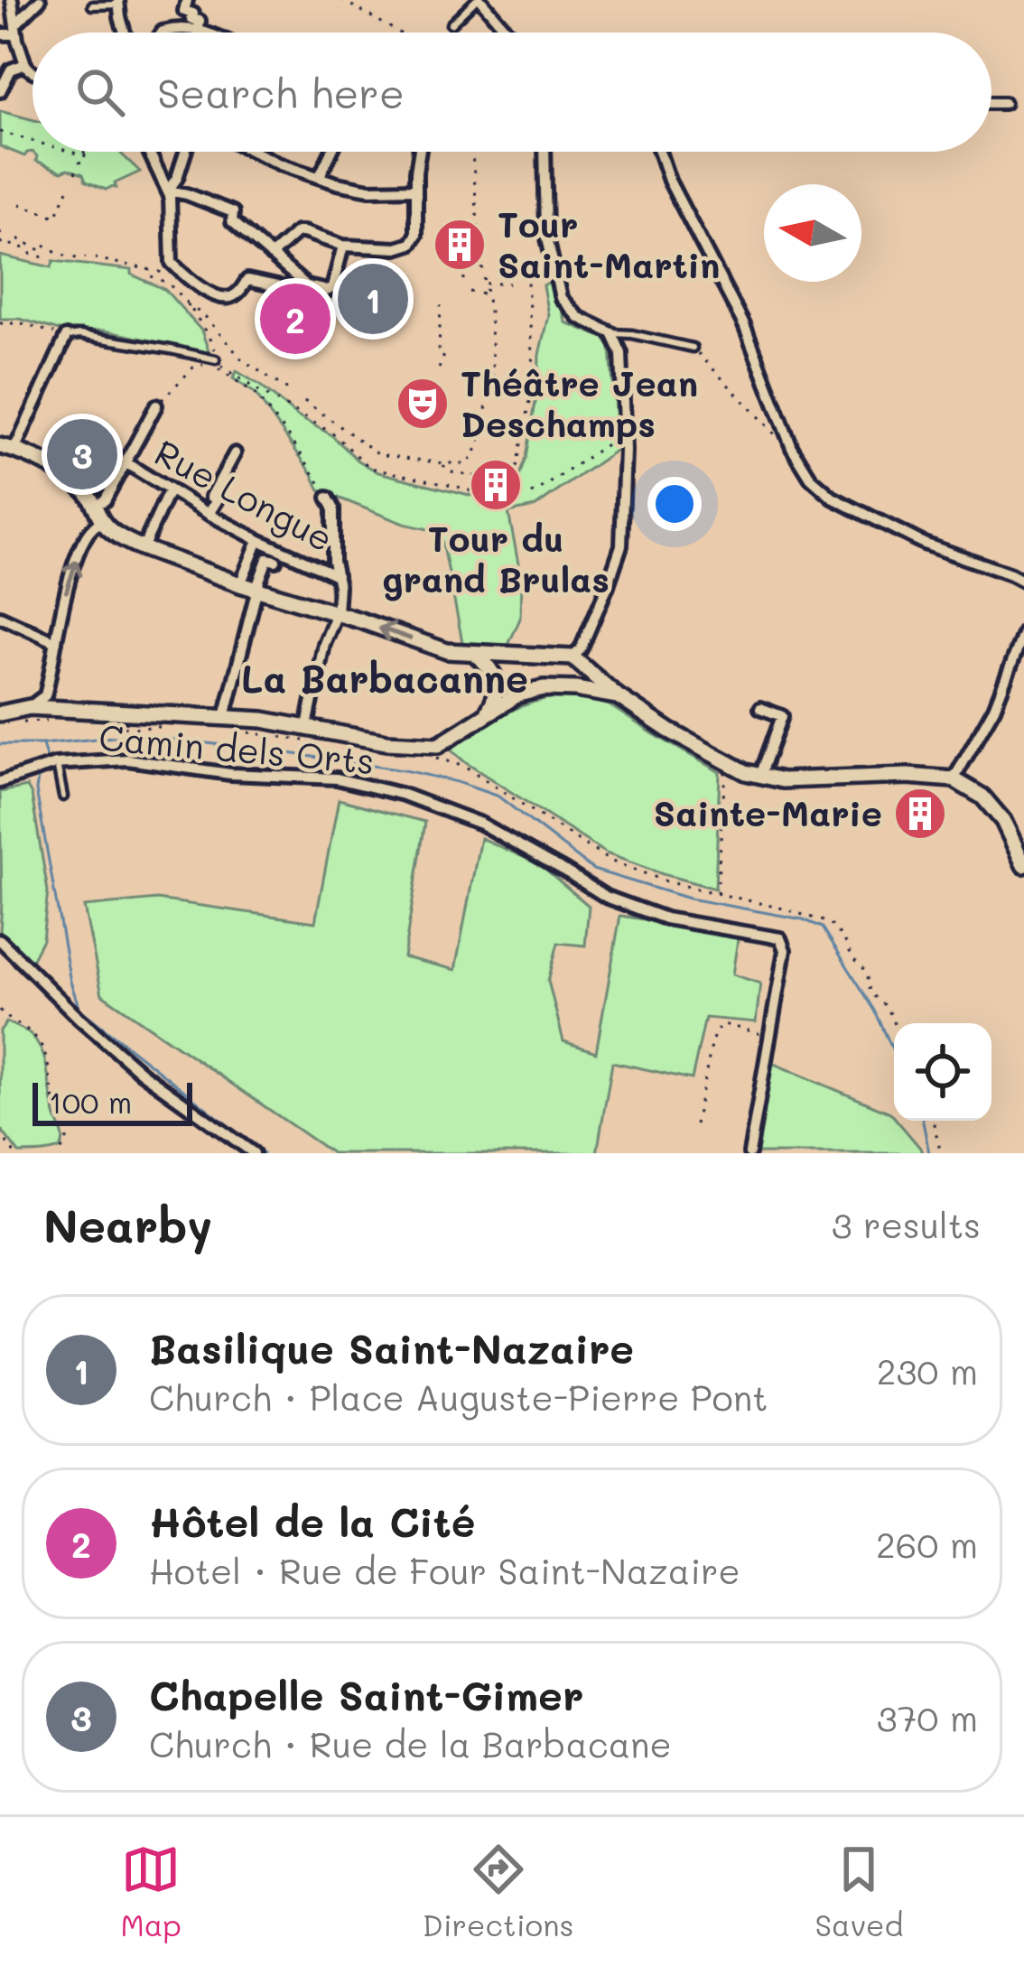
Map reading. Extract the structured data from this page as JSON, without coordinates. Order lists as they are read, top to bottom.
{
  "streets": {
    "street": ["Rue Longue", "Camin dels Orts"]
  },
  "districts": ["La Barbacanne"],
  "places": {
    "building": ["Tour Saint-Martin", "Tour du grand Brulas", "Sainte-Marie"],
    "theatre": ["Théâtre Jean Deschamps"]
  },
  "scale_bar": "100 m",
  "north": "left",
  "page": {
    "search": "Search here",
    "pins": ["1", "2", "3"],
    "scale": "100 m",
    "heading": ["Nearby", "3 results"],
    "list": [
      {
        "mark": "1",
        "name": "Basilique Saint-Nazaire",
        "note": "Church · Place Auguste-Pierre Pont",
        "value": "230 m"
      },
      {
        "mark": "2",
        "name": "Hôtel de la Cité",
        "note": "Hotel · Rue de Four Saint-Nazaire",
        "value": "260 m"
      },
      {
        "mark": "3",
        "name": "Chapelle Saint-Gimer",
        "note": "Church · Rue de la Barbacane",
        "value": "370 m"
      }
    ],
    "nav": ["Map", "Directions", "Saved"]
  }
}
